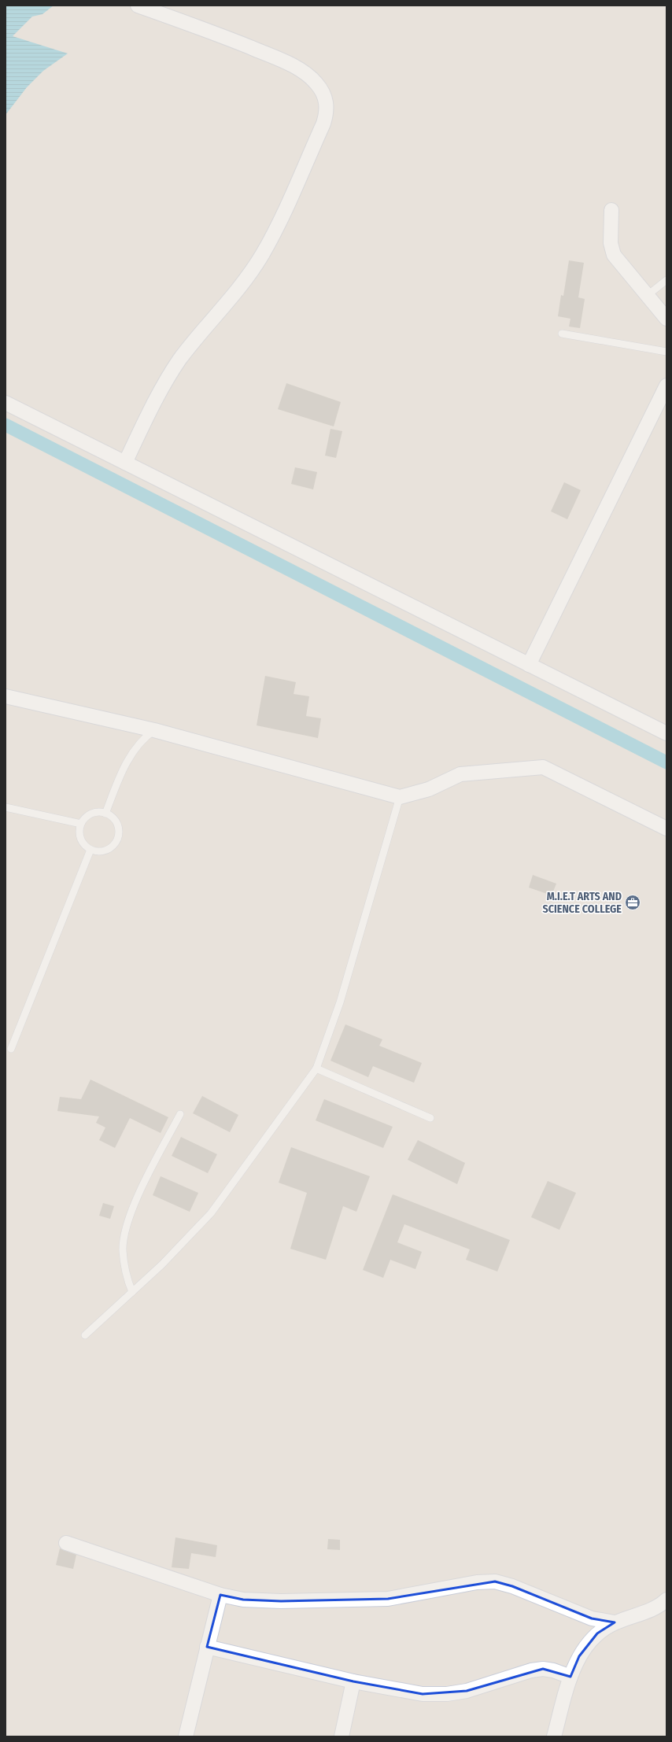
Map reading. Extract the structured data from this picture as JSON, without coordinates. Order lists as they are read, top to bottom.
{
  "places": {
    "office": ["M.I.E.T ARTS AND SCIENCE COLLEGE"]
  }
}
